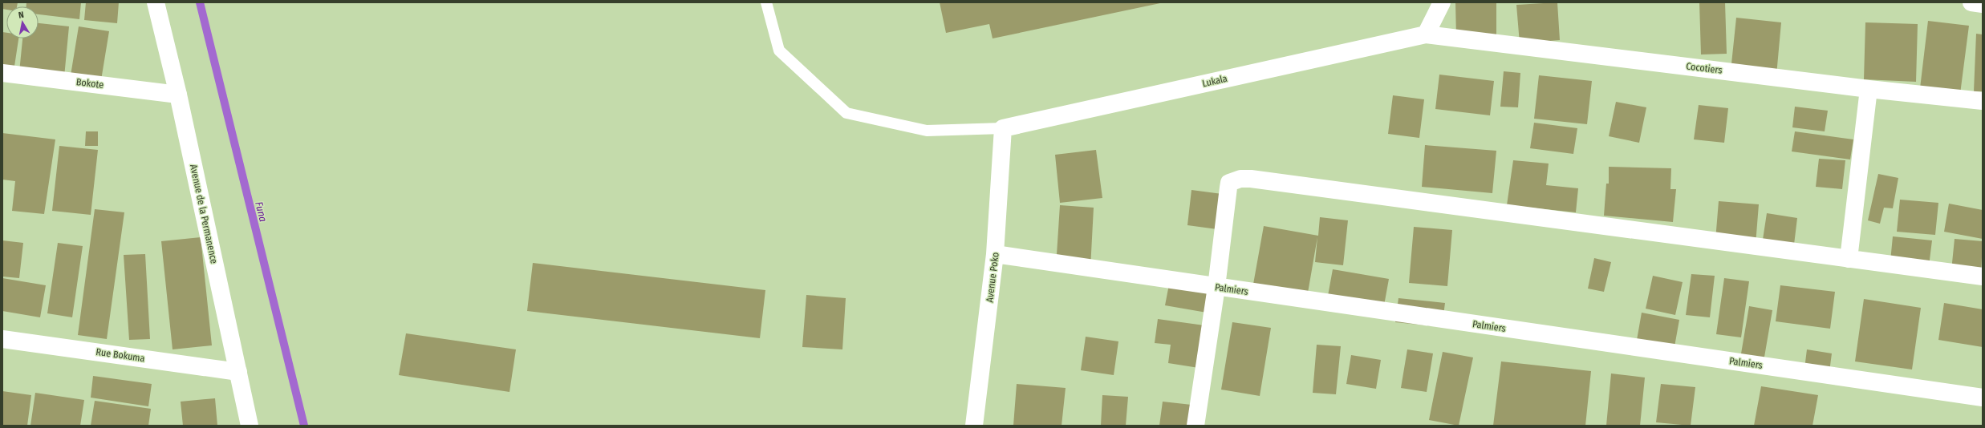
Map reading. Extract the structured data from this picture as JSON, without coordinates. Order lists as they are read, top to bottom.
{
  "streets": {
    "street": [
      "Cocotiers",
      "Lukala",
      "Bokote",
      "Avenue de la Permanence",
      "Avenue Poko",
      "Palmiers",
      "Rue Bokuma"
    ]
  },
  "crossings": [
    ["Cocotiers", "Lukala"],
    ["Lukala", "Avenue Poko"],
    ["Bokote", "Avenue de la Permanence"],
    ["Avenue de la Permanence", "Rue Bokuma"],
    ["Avenue Poko", "Palmiers"]
  ],
  "water": ["Funa"],
  "north": "top"
}
